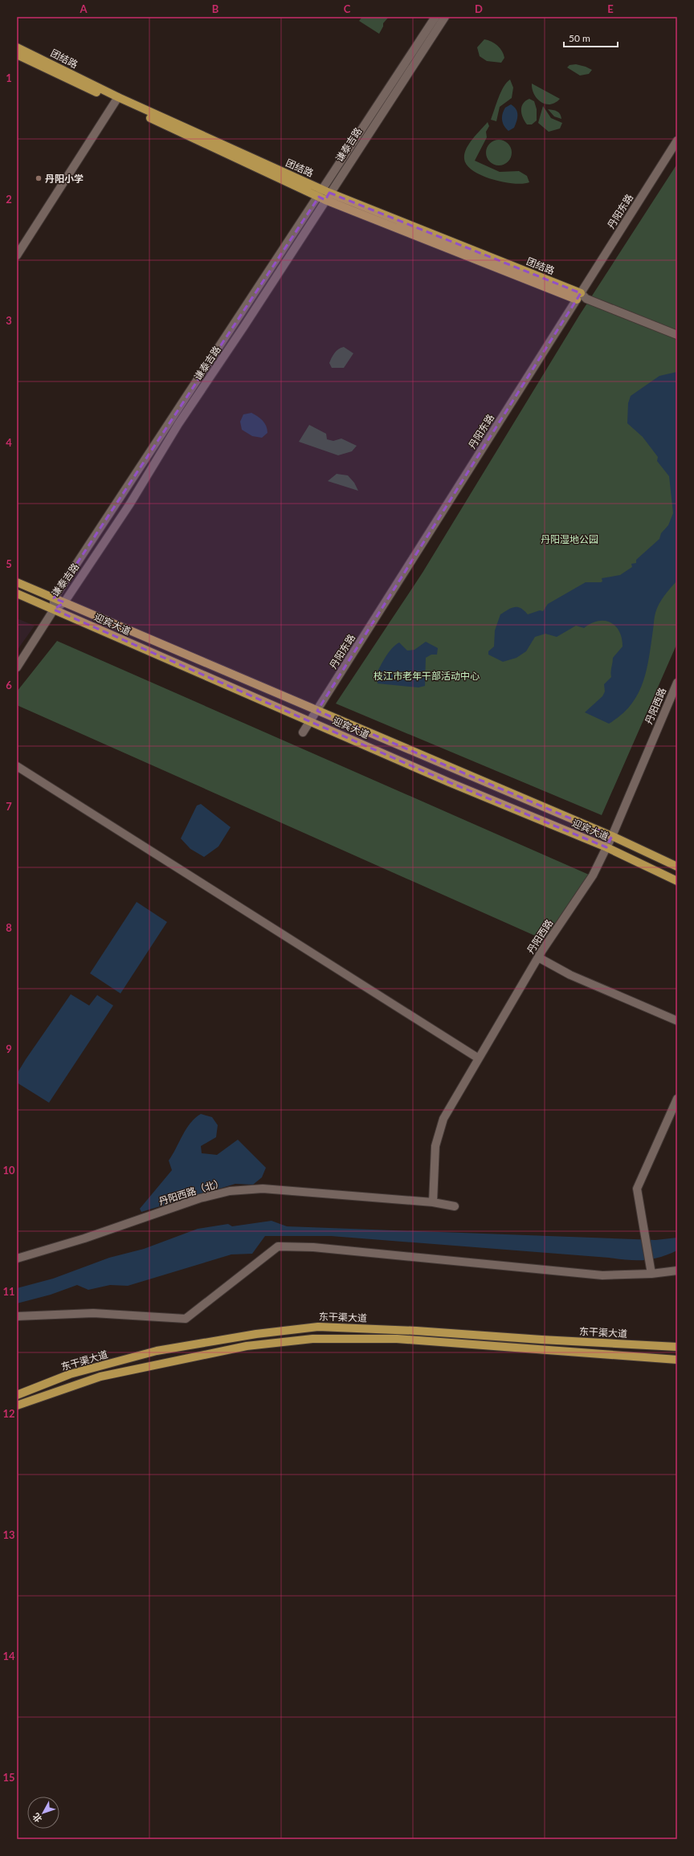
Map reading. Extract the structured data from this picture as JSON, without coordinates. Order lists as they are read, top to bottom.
{
  "streets": {
    "main road": ["团结路", "迎宾大道", "东干渠大道"],
    "street": [
      "谦泰吉路",
      "丹阳东路",
      "丹阳西路",
      "丹阳西路（北）"
    ]
  },
  "crossings": [
    ["团结路", "谦泰吉路"],
    ["团结路", "丹阳东路"],
    ["谦泰吉路", "迎宾大道"],
    ["丹阳东路", "迎宾大道"],
    ["迎宾大道", "丹阳西路"],
    ["丹阳西路", "丹阳西路（北）"]
  ],
  "parks": ["丹阳湿地公园", "枝江市老年干部活动中心"],
  "places": ["丹阳小学"],
  "scale_bar": "50 m",
  "north": "bottom left",
  "grid": {
    "columns": [
      "A",
      "B",
      "C",
      "D",
      "E"
    ],
    "rows": [
      "1",
      "2",
      "3",
      "4",
      "5",
      "6",
      "7",
      "8",
      "9",
      "10",
      "11",
      "12",
      "13",
      "14",
      "15"
    ]
  }
}
